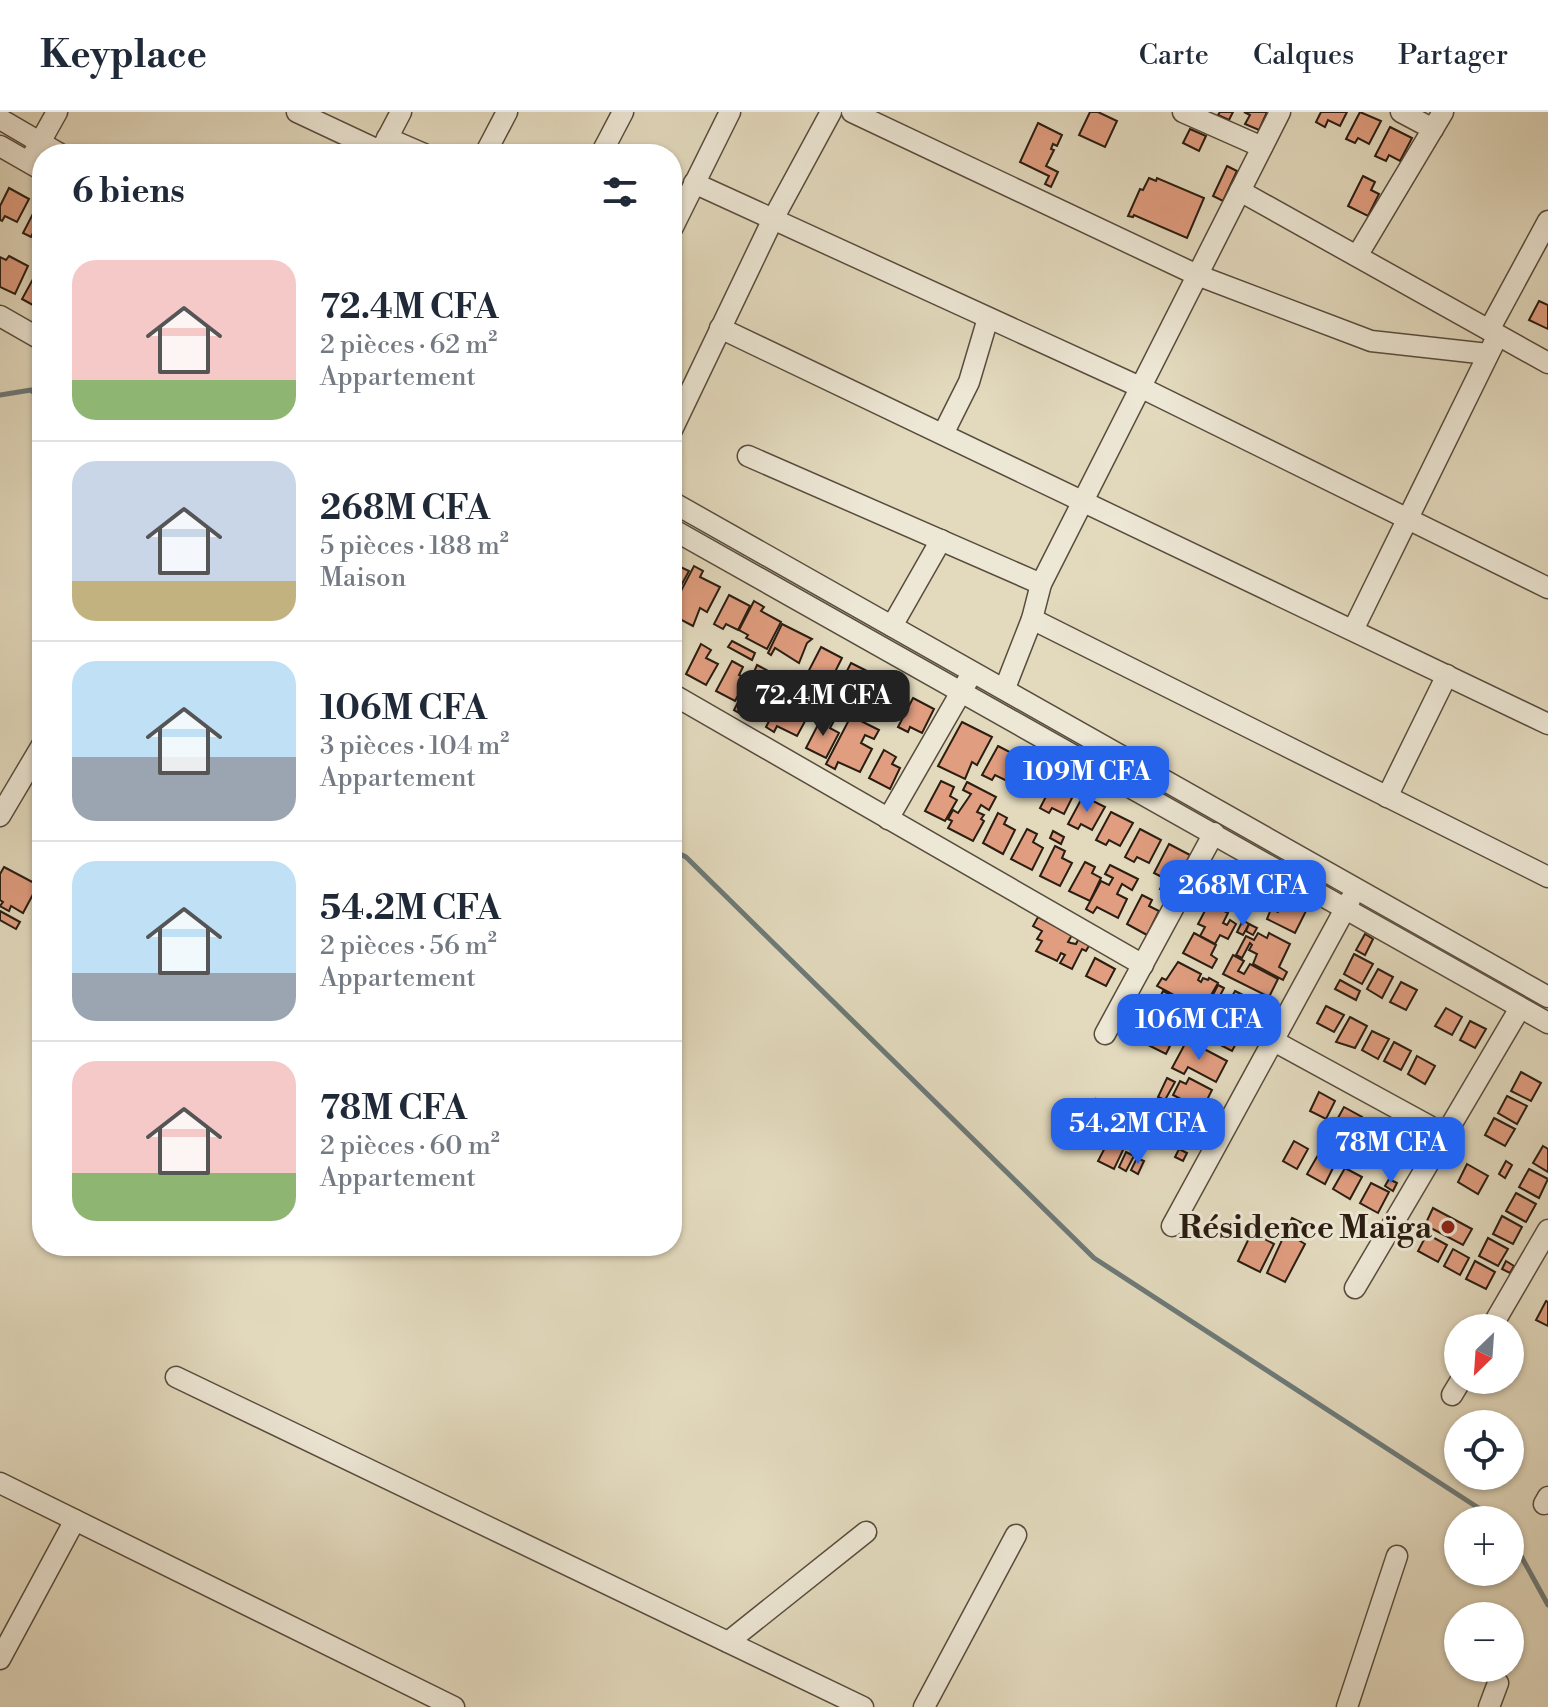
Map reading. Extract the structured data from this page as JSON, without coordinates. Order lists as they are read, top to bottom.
{
  "places": ["Résidence Maïga"],
  "north": "bottom left",
  "page": {
    "header": "Keyplace",
    "nav": ["Carte", "Calques", "Partager"],
    "heading": "6 biens",
    "list": [
      {
        "name": "72.4M CFA",
        "note": "2 pièces · 62 m² · Appartement"
      },
      {
        "name": "268M CFA",
        "note": "5 pièces · 188 m² · Maison"
      },
      {
        "name": "106M CFA",
        "note": "3 pièces · 104 m² · Appartement"
      },
      {
        "name": "54.2M CFA",
        "note": "2 pièces · 56 m² · Appartement"
      },
      {
        "name": "78M CFA",
        "note": "2 pièces · 60 m² · Appartement"
      }
    ],
    "price": [
      "72.4M CFA",
      "109M CFA",
      "268M CFA",
      "106M CFA",
      "54.2M CFA",
      "78M CFA"
    ],
    "map_buttons": ["+", "−"]
  }
}
